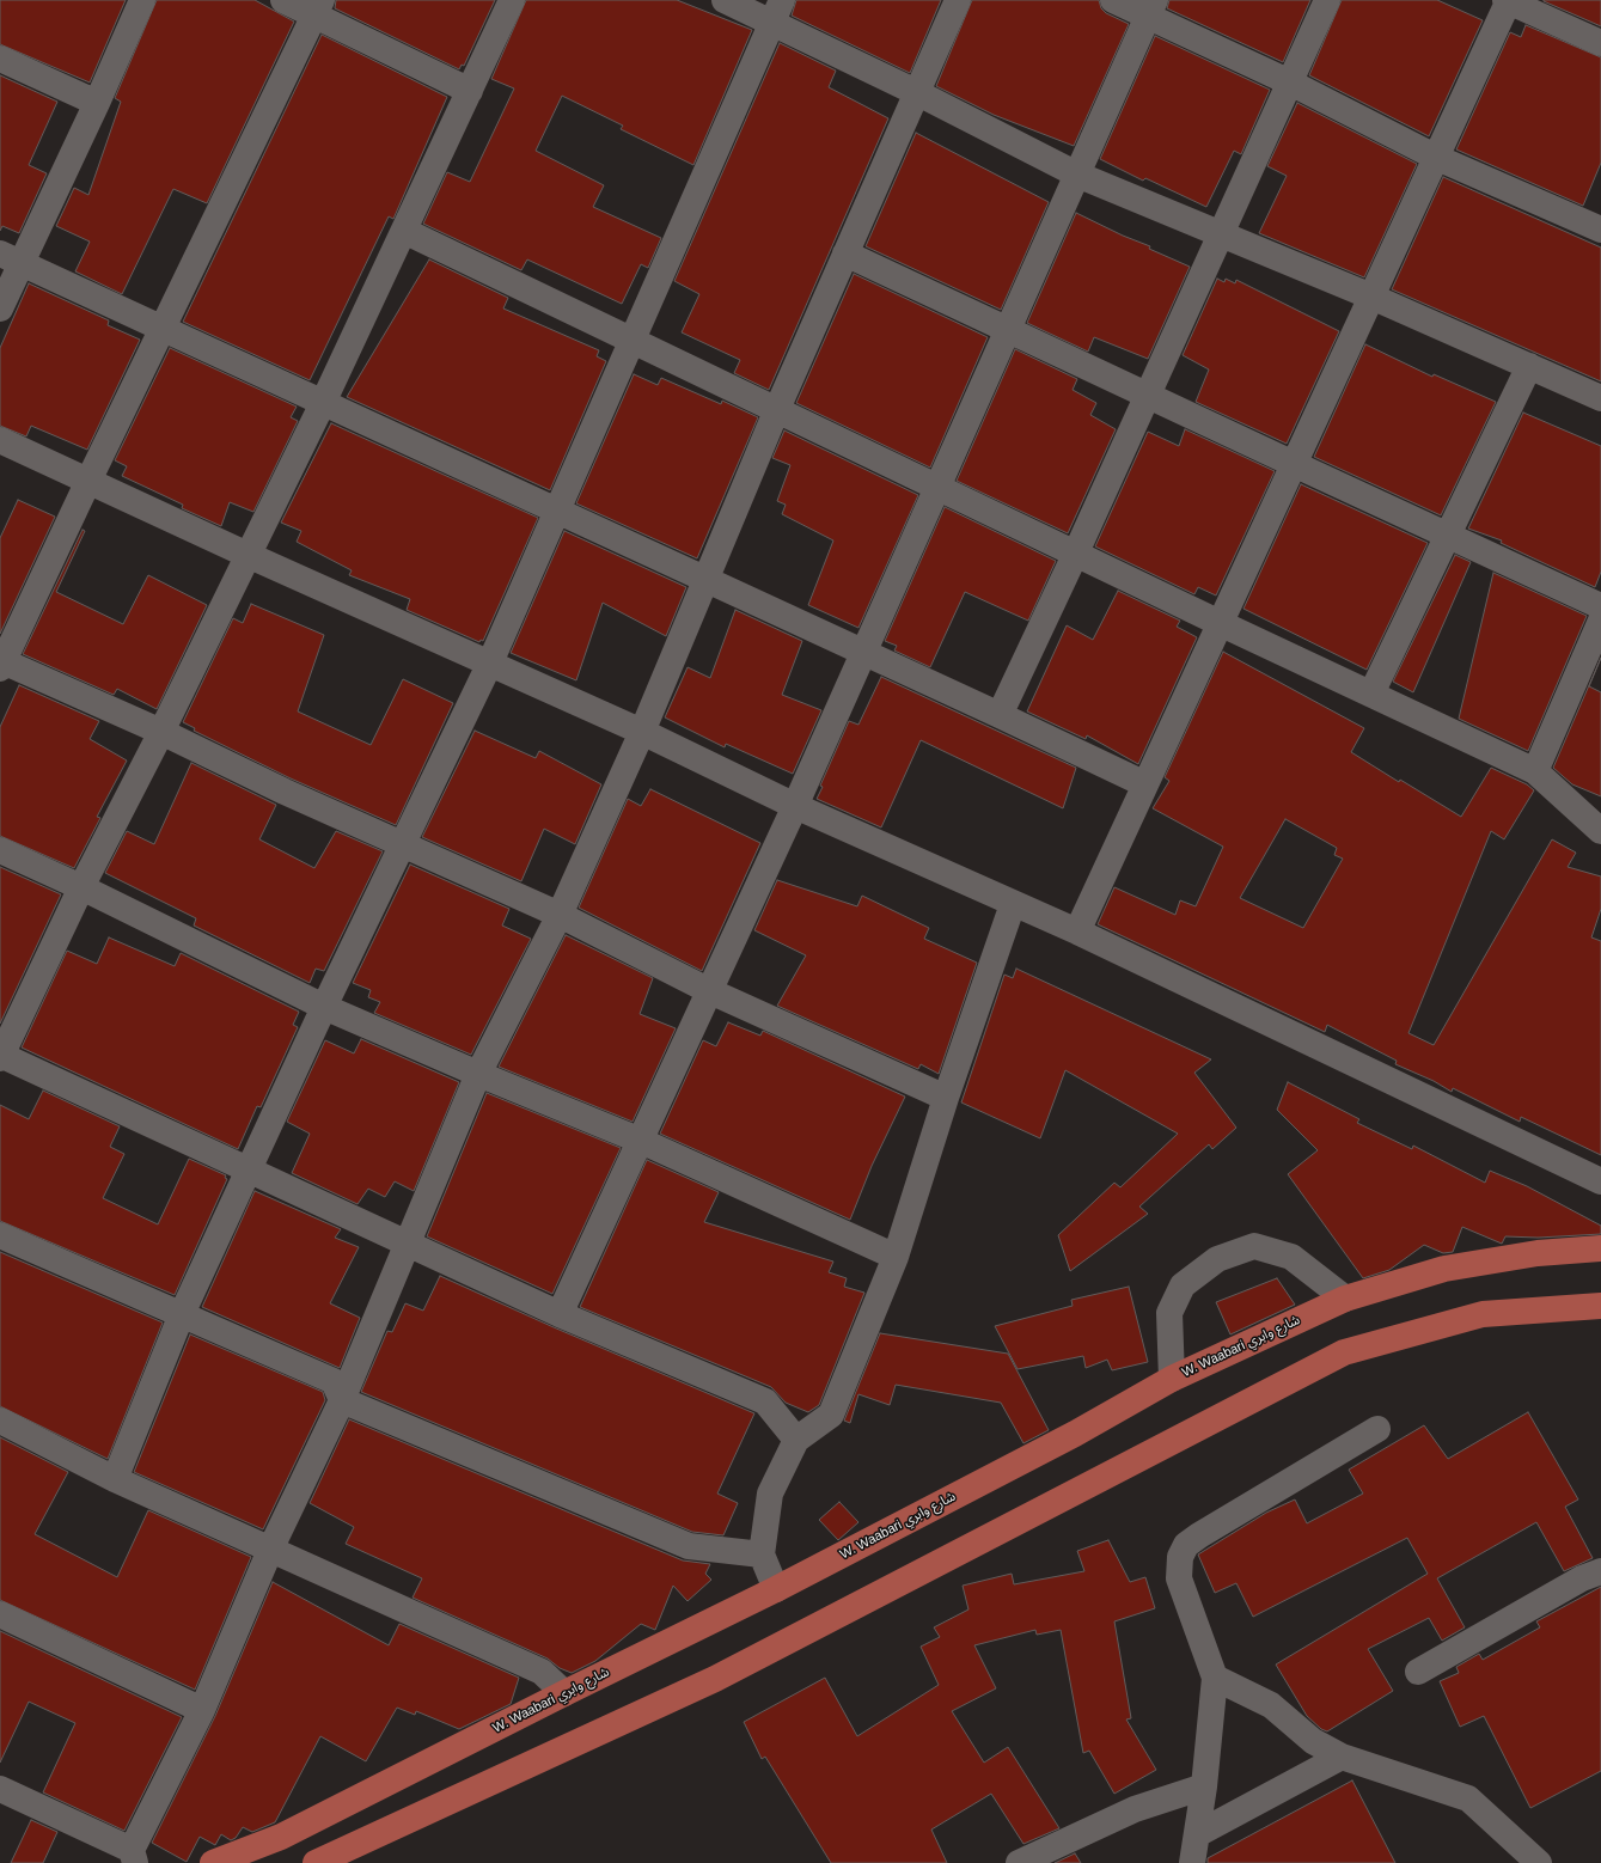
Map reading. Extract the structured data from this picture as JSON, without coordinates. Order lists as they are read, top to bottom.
{
  "streets": {
    "main road": ["W. Waabari شارع وابري"]
  }
}
